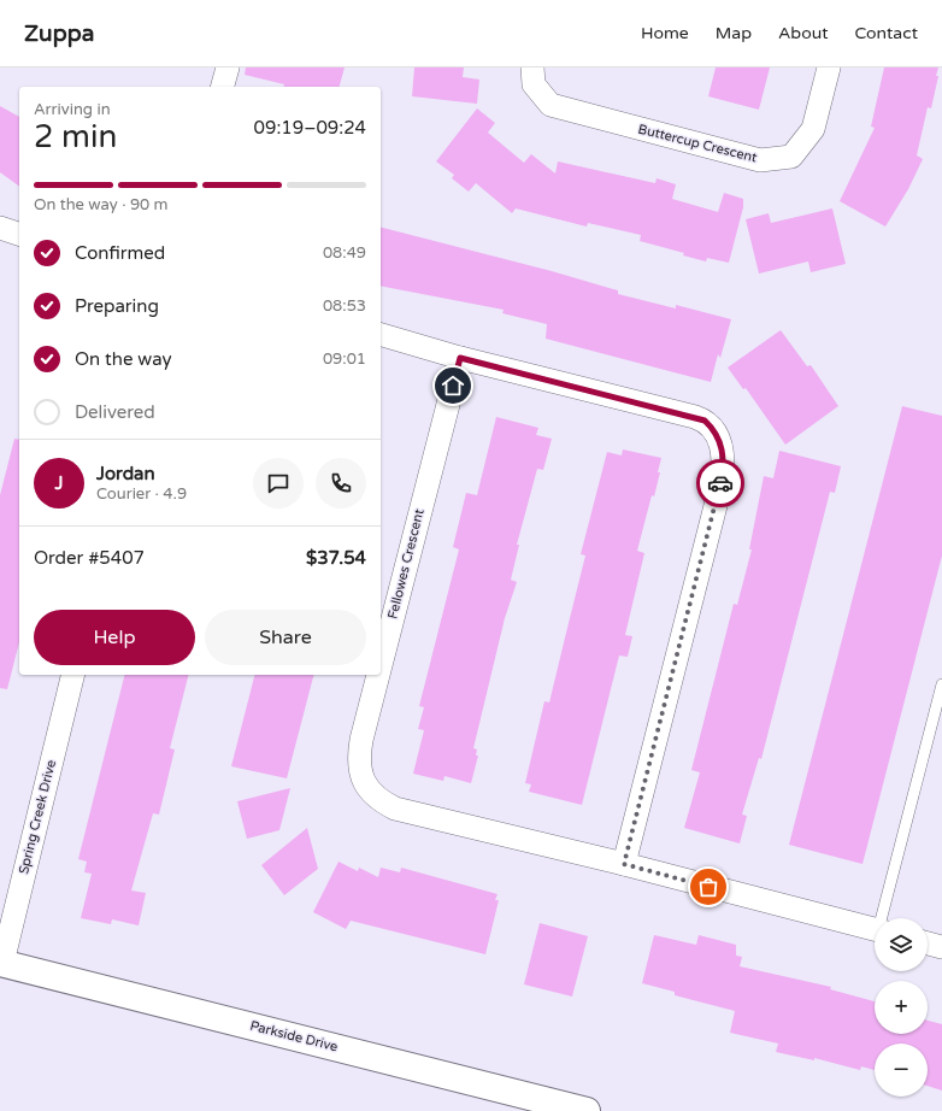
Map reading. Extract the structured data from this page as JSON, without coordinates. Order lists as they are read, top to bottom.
{
  "streets": {
    "main road": ["Parkside Drive"],
    "street": ["Buttercup Crescent", "Fellowes Crescent", "Spring Creek Drive"]
  },
  "crossings": [
    ["Spring Creek Drive", "Parkside Drive"]
  ],
  "page": {
    "header": "Zuppa",
    "nav": [
      "Home",
      "Map",
      "About",
      "Contact"
    ],
    "heading": ["2 min", "Arriving in", "09:19–09:24"],
    "panel": [
      "Jordan",
      "Courier · 4.9",
      "Order #5407",
      "$37.54"
    ],
    "bar": "On the way · 90 m",
    "list": [
      ["Confirmed", "08:49"],
      ["Preparing", "08:53"],
      ["On the way", "09:01"],
      "Delivered"
    ],
    "round": "J",
    "buttons": ["Help", "Share"],
    "map_buttons": ["+", "−"]
  }
}
